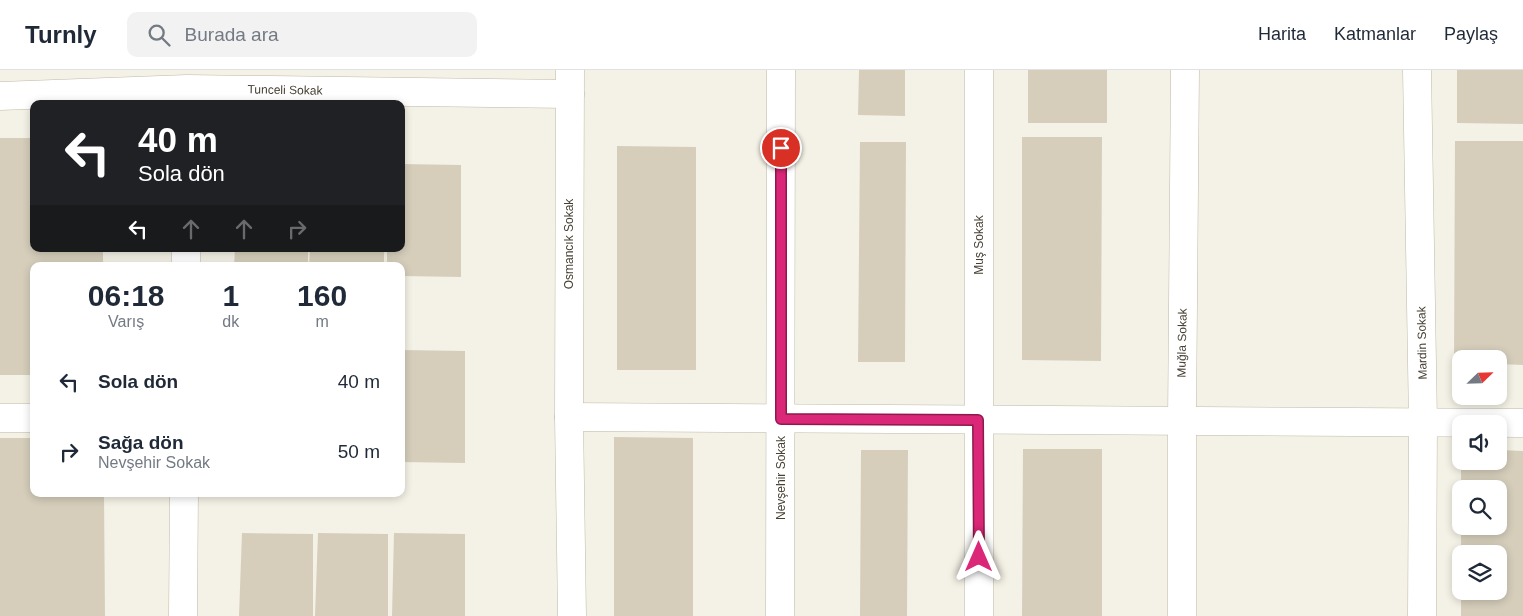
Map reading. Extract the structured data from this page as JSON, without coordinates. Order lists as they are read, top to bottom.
{
  "streets": {
    "street": [
      "Tunceli Sokak",
      "Osmancık Sokak",
      "Muş Sokak",
      "Muğla Sokak",
      "Mardin Sokak",
      "Nevşehir Sokak"
    ]
  },
  "crossings": [
    ["Tunceli Sokak", "Osmancık Sokak"]
  ],
  "north": "top right",
  "page": {
    "header": "Turnly",
    "search": "Burada ara",
    "nav": ["Harita", "Katmanlar", "Paylaş"],
    "turn": ["40 m", "Sola dön"],
    "eta": [
      "06:18",
      "Varış",
      "1",
      "dk",
      "160",
      "m"
    ],
    "list": [
      {
        "name": "Sola dön",
        "value": "40 m"
      },
      {
        "name": "Sağa dön",
        "note": "Nevşehir Sokak",
        "value": "50 m"
      }
    ]
  }
}
